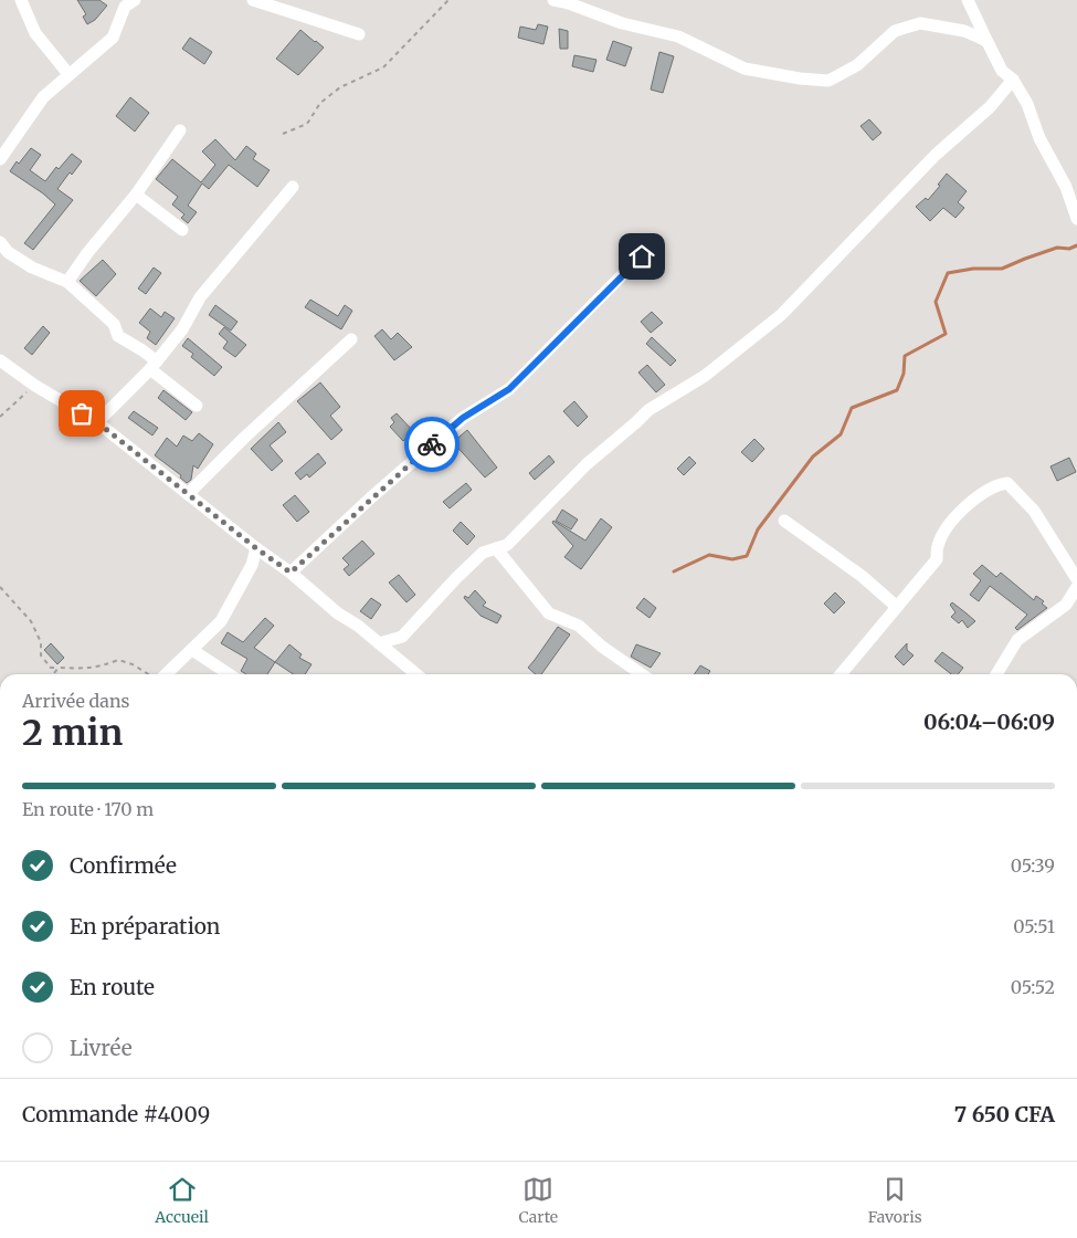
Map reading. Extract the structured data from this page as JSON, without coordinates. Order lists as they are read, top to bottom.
{
  "page": {
    "heading": ["2 min", "Arrivée dans", "06:04–06:09"],
    "panel": ["Commande #4009", "7 650 CFA"],
    "bar": "En route · 170 m",
    "list": [
      ["Confirmée", "05:39"],
      ["En préparation", "05:51"],
      ["En route", "05:52"],
      "Livrée"
    ],
    "tabs": ["Accueil", "Carte", "Favoris"]
  }
}
